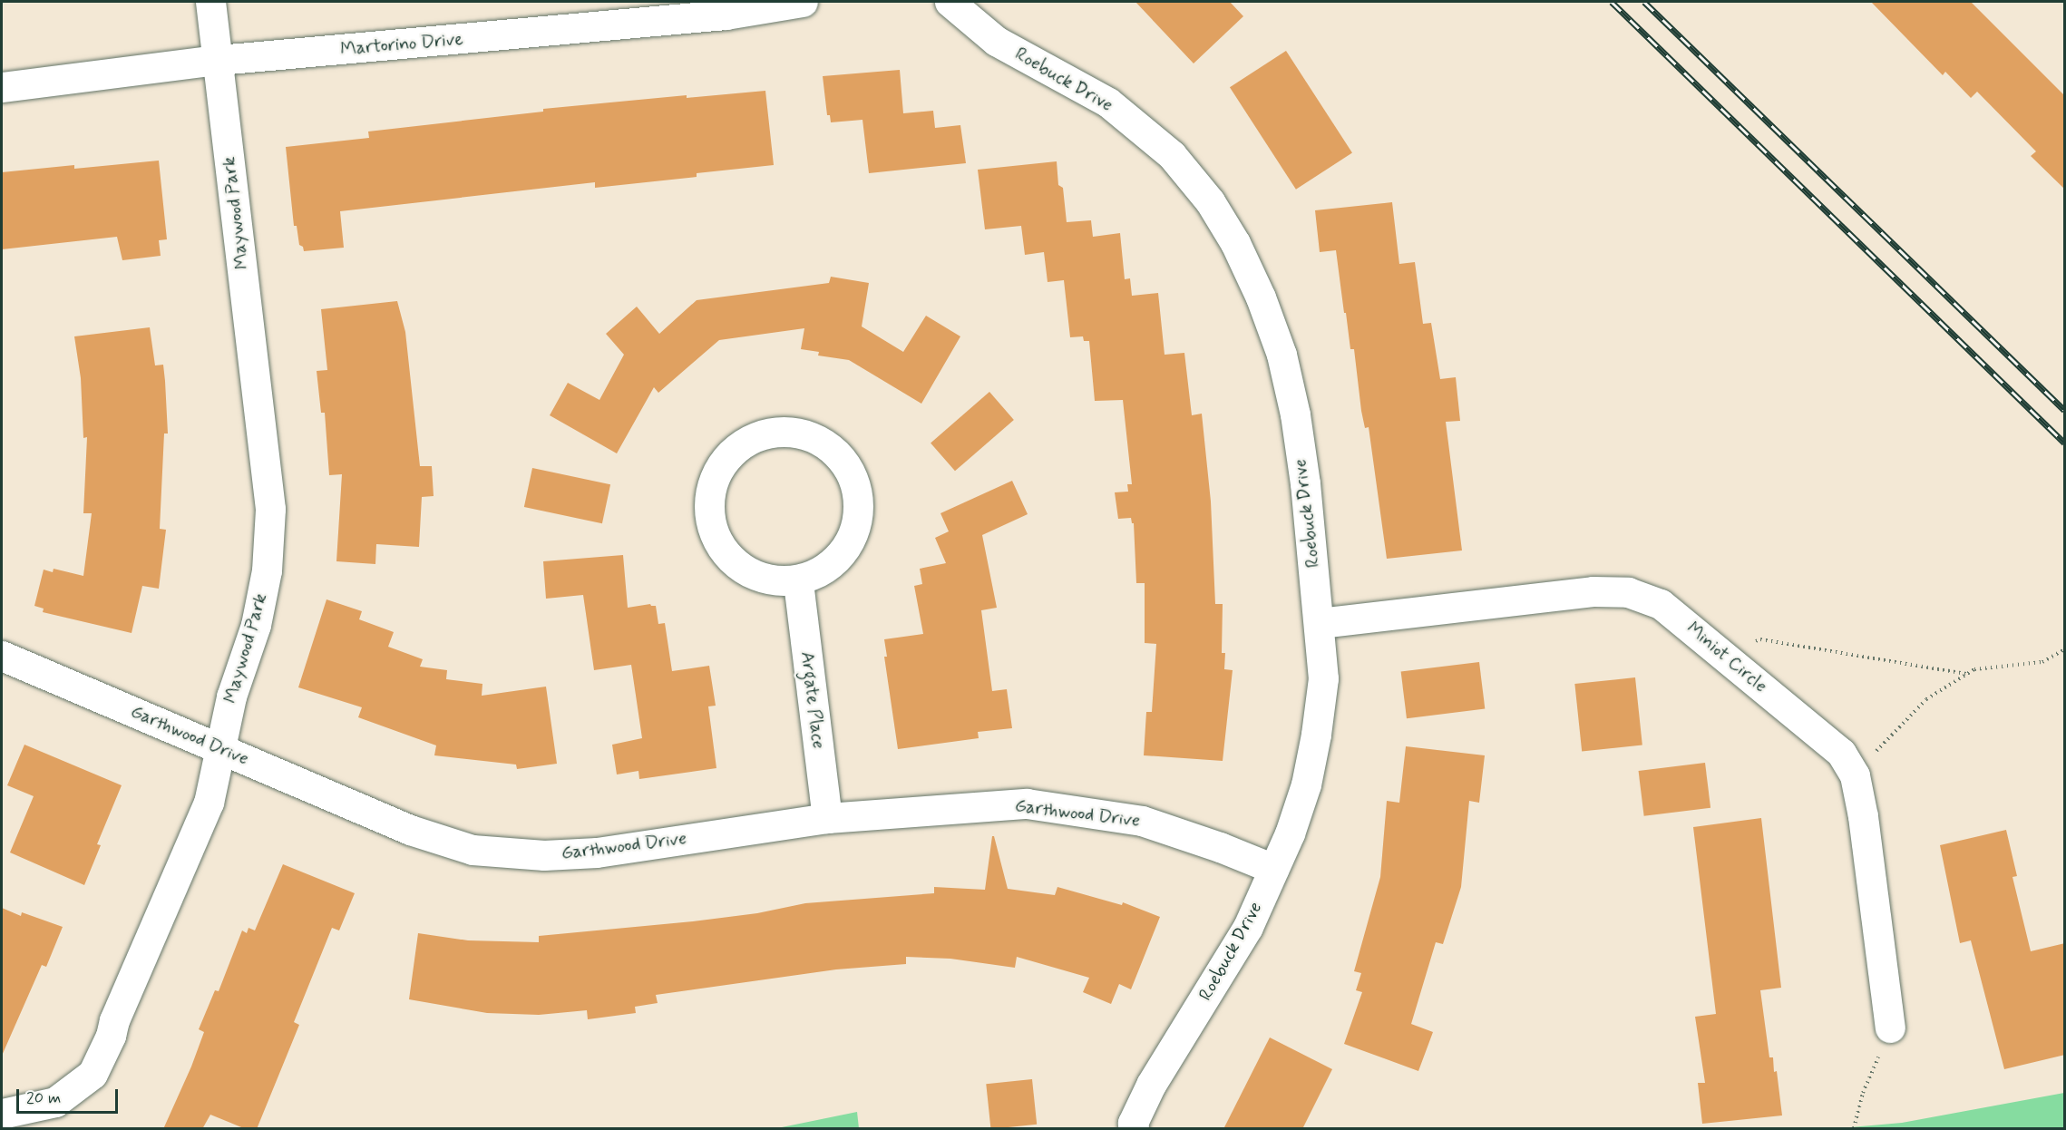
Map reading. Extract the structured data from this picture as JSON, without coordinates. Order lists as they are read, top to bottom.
{
  "streets": {
    "street": [
      "Martorino Drive",
      "Roebuck Drive",
      "Maywood Park",
      "Miniot Circle",
      "Argate Place",
      "Garthwood Drive"
    ]
  },
  "crossings": [
    ["Martorino Drive", "Maywood Park"],
    ["Roebuck Drive", "Miniot Circle"],
    ["Roebuck Drive", "Garthwood Drive"],
    ["Maywood Park", "Garthwood Drive"],
    ["Argate Place", "Garthwood Drive"]
  ],
  "scale_bar": "20 m"
}
